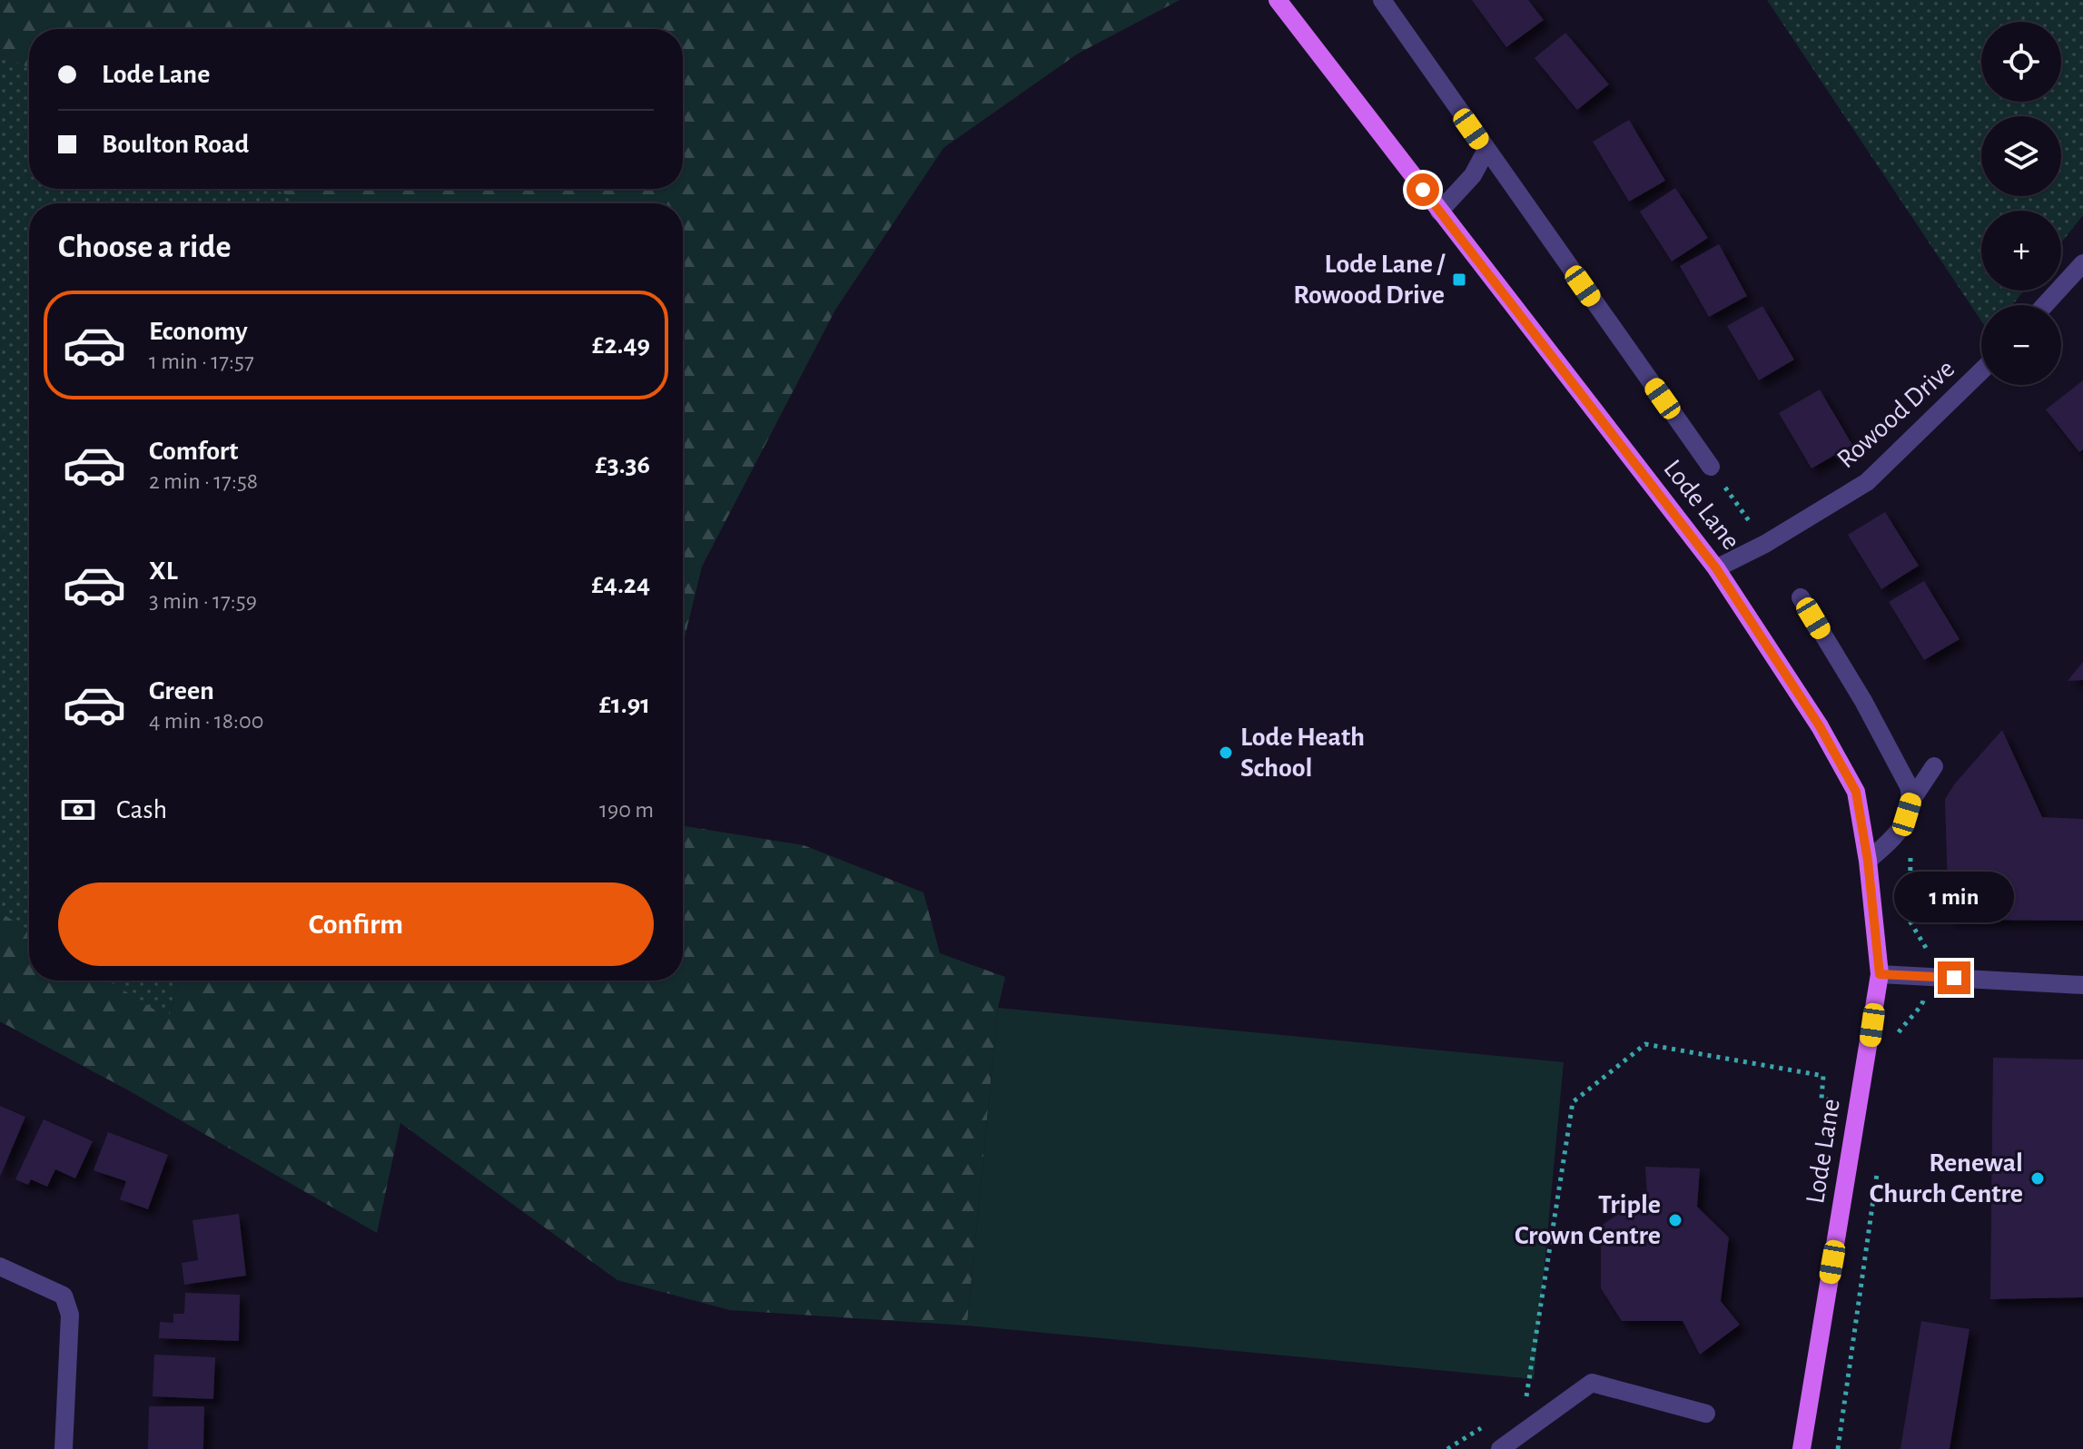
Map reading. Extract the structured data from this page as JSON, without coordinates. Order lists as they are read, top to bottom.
{
  "streets": {
    "main road": ["Lode Lane"],
    "street": ["Rowood Drive"]
  },
  "crossings": [
    ["Rowood Drive", "Lode Lane"]
  ],
  "places": {
    "transit": ["Lode Lane / Rowood Drive"],
    "other": ["Lode Heath School", "Renewal Church Centre", "Triple Crown Centre"]
  },
  "page": {
    "map_buttons": ["+", "−"],
    "banner": ["Lode Lane", "Boulton Road"],
    "heading": "Choose a ride",
    "list": [
      {
        "name": "Economy",
        "note": "1 min · 17:57",
        "value": "£2.49"
      },
      {
        "name": "Comfort",
        "note": "2 min · 17:58",
        "value": "£3.36"
      },
      {
        "name": "XL",
        "note": "3 min · 17:59",
        "value": "£4.24"
      },
      {
        "name": "Green",
        "note": "4 min · 18:00",
        "value": "£1.91"
      }
    ],
    "pay": ["Cash", "190 m"],
    "buttons": "Confirm",
    "bubble": "1 min"
  }
}
